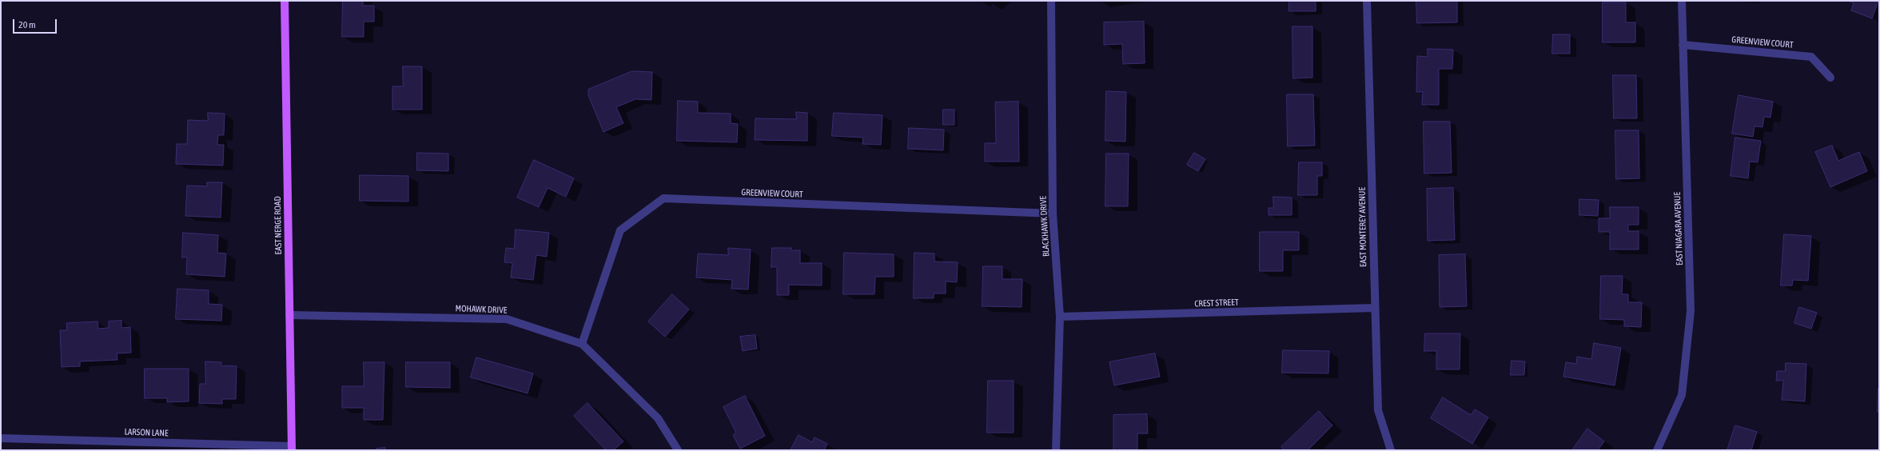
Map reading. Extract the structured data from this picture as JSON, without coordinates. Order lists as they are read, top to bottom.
{
  "streets": {
    "main road": ["EAST NERGE ROAD"],
    "street": [
      "GREENVIEW COURT",
      "BLACKHAWK DRIVE",
      "EAST MONTEREY AVENUE",
      "EAST NIAGARA AVENUE",
      "CREST STREET",
      "MOHAWK DRIVE",
      "LARSON LANE"
    ]
  },
  "crossings": [
    ["GREENVIEW COURT", "BLACKHAWK DRIVE"],
    ["GREENVIEW COURT", "EAST NIAGARA AVENUE"],
    ["GREENVIEW COURT", "MOHAWK DRIVE"],
    ["EAST NERGE ROAD", "MOHAWK DRIVE"],
    ["EAST NERGE ROAD", "LARSON LANE"],
    ["BLACKHAWK DRIVE", "CREST STREET"],
    ["EAST MONTEREY AVENUE", "CREST STREET"]
  ],
  "scale_bar": "20 m"
}
